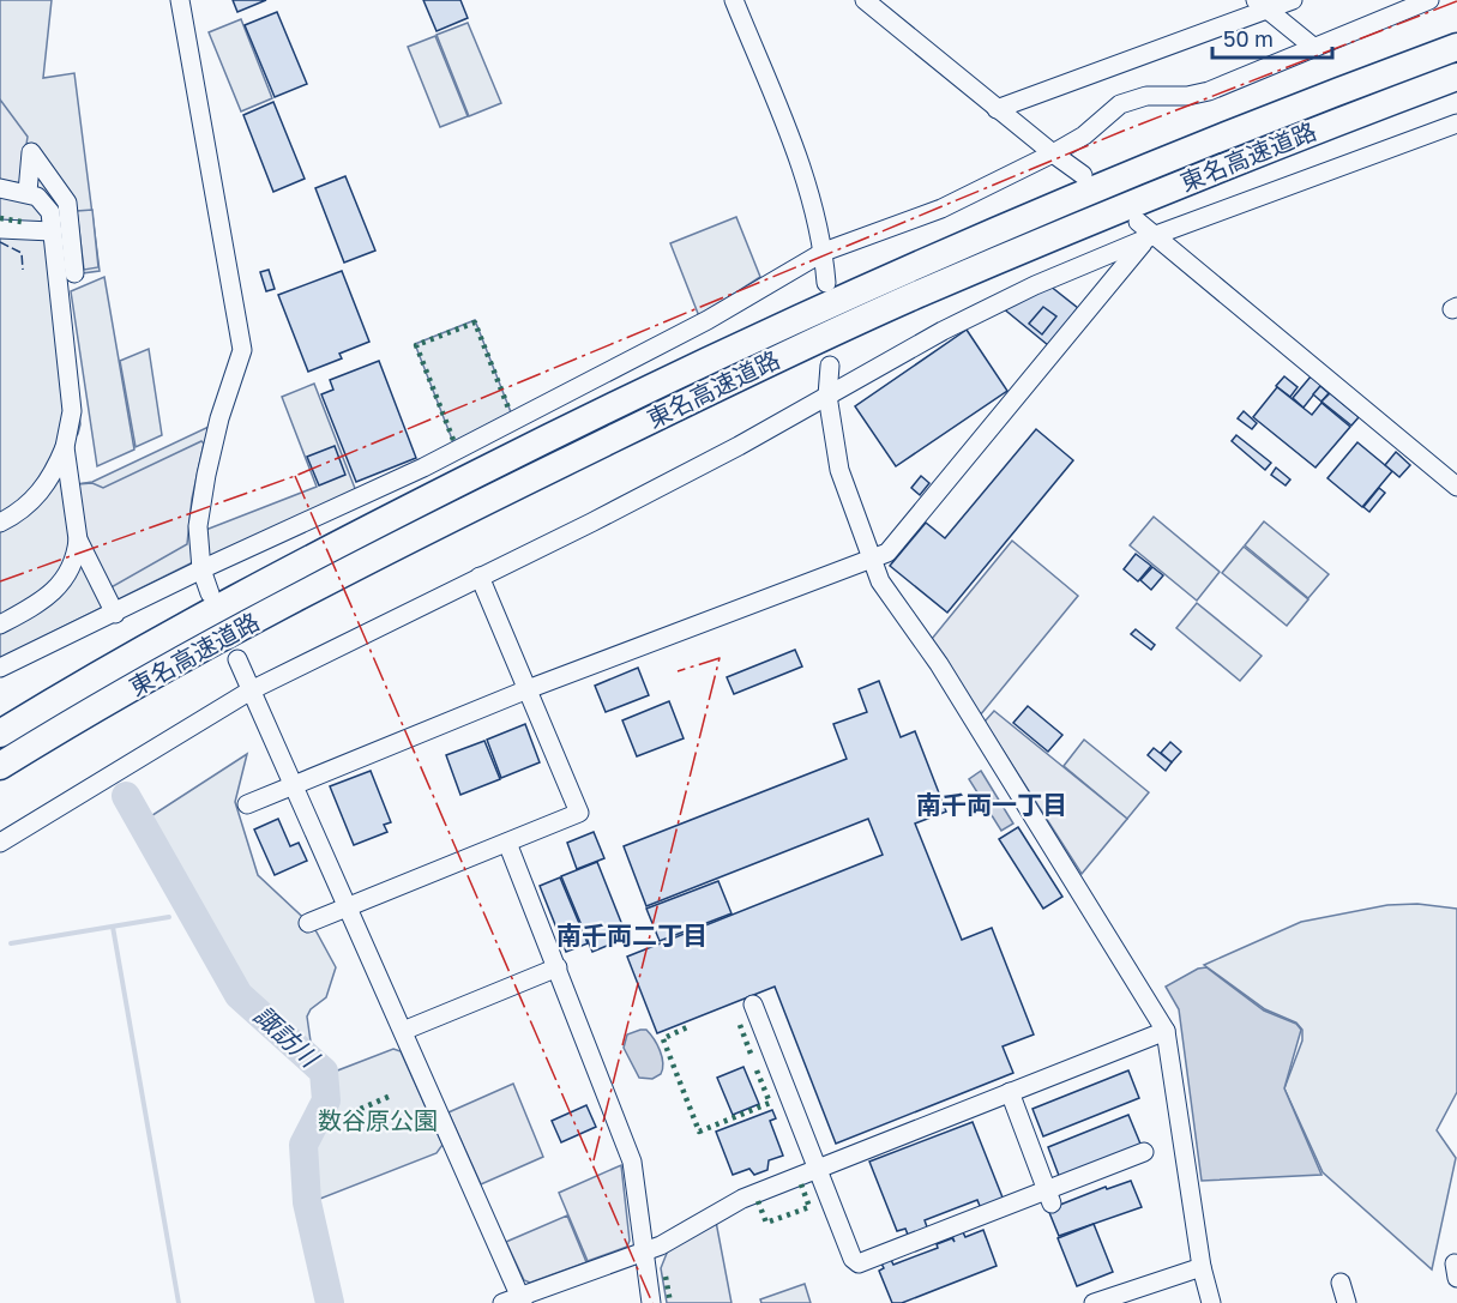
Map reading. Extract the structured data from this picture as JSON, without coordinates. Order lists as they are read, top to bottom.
{
  "streets": {
    "highway": ["東名高速道路"]
  },
  "districts": ["南千両一丁目", "南千両二丁目"],
  "water": ["諏訪川"],
  "parks": ["数谷原公園"],
  "scale_bar": "50 m"
}
